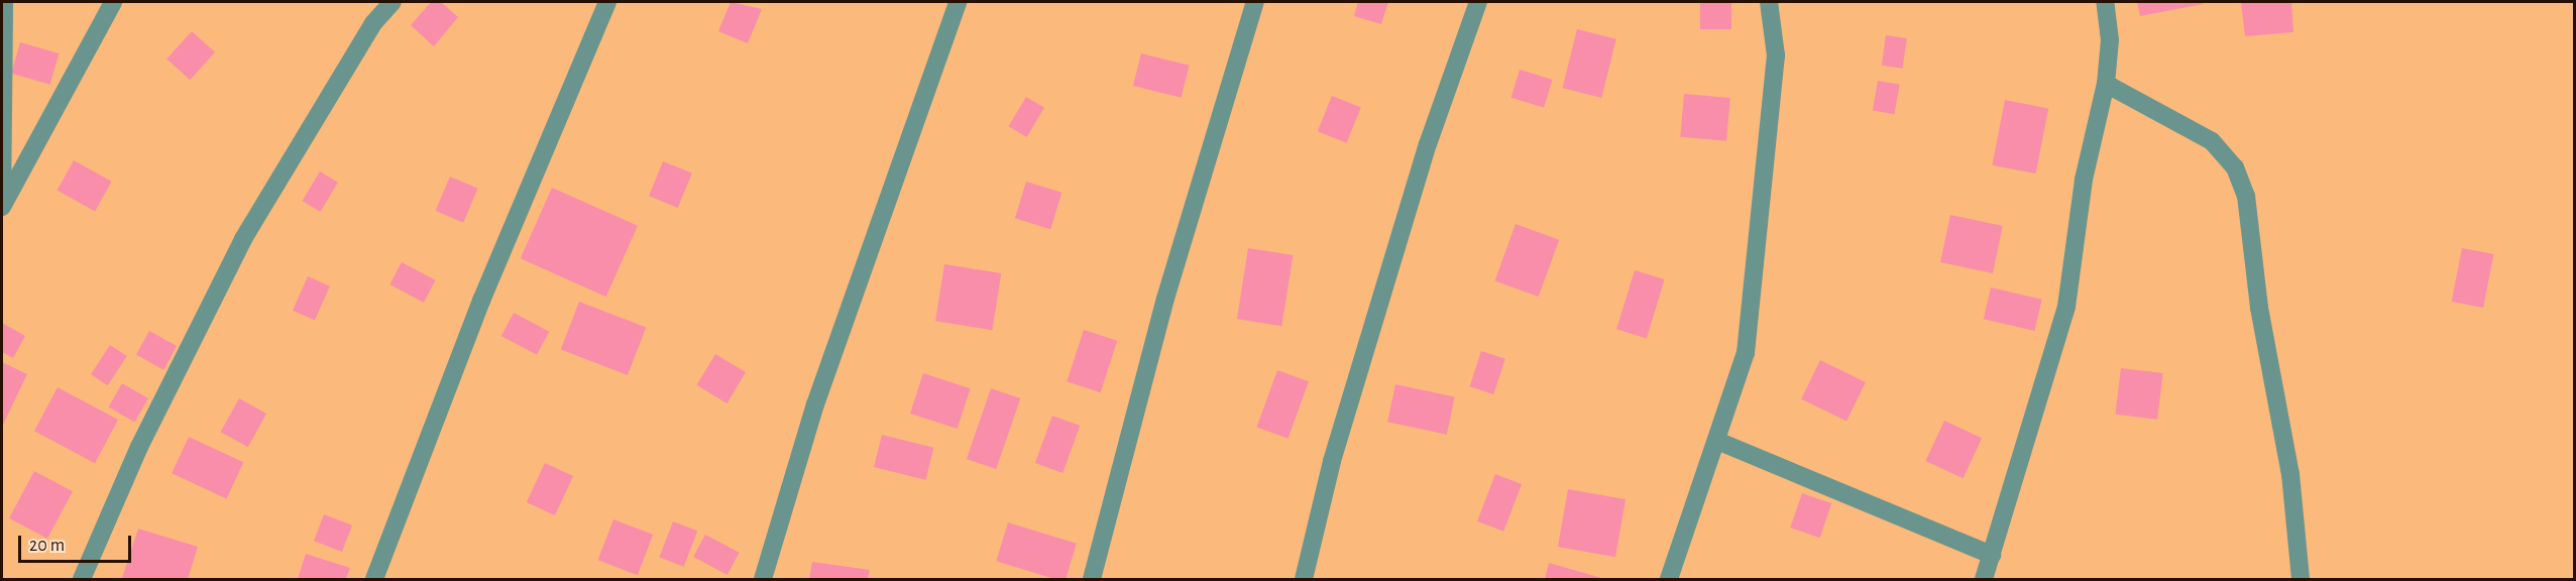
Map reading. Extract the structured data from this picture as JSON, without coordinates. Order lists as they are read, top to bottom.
{
  "scale_bar": "20 m"
}
